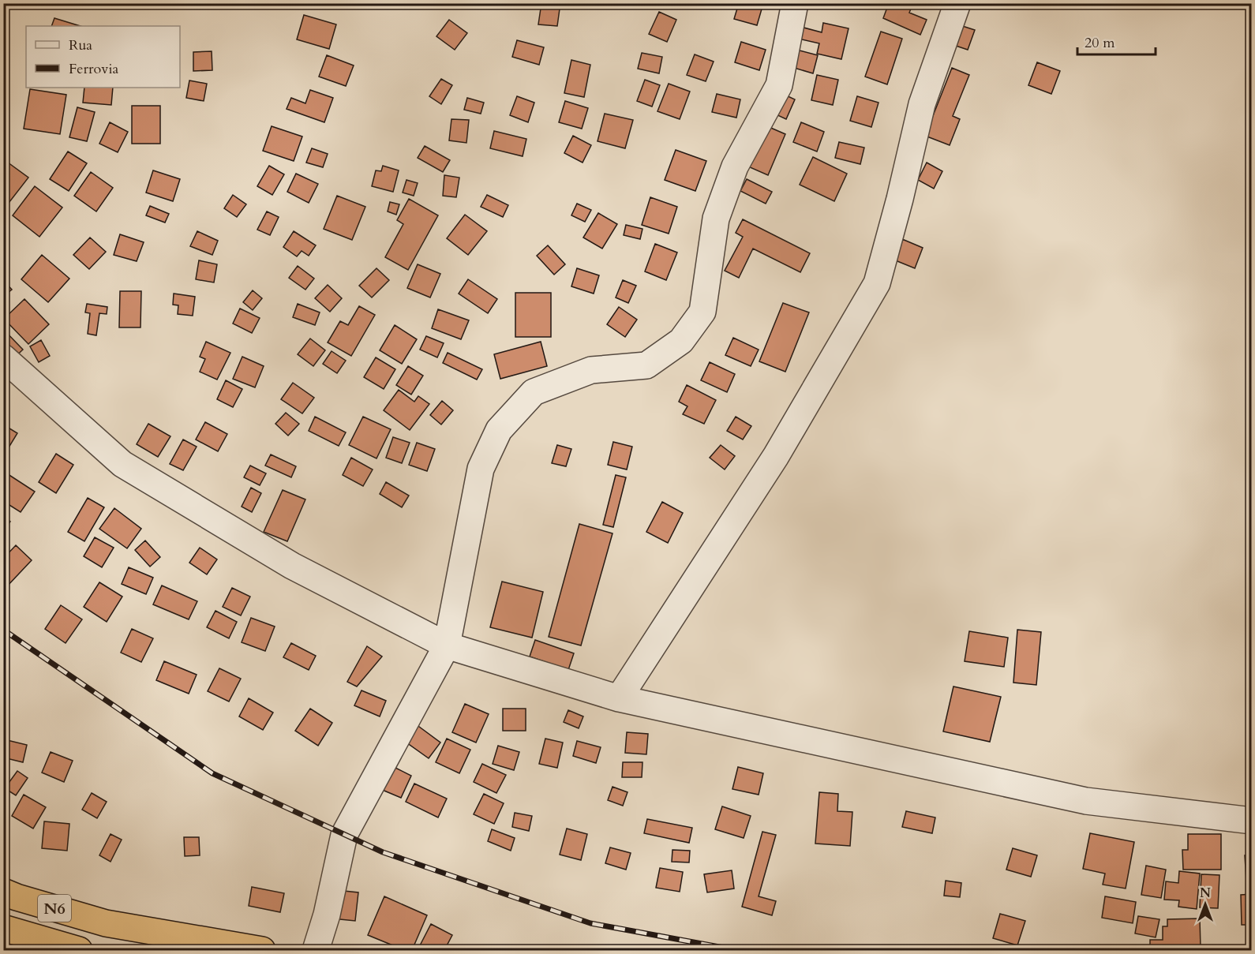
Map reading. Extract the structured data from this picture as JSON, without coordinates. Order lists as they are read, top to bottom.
{
  "streets": {
    "highway": ["N6"]
  },
  "legend": ["Rua", "Ferrovia"],
  "scale_bar": "20 m",
  "north": "top"
}
